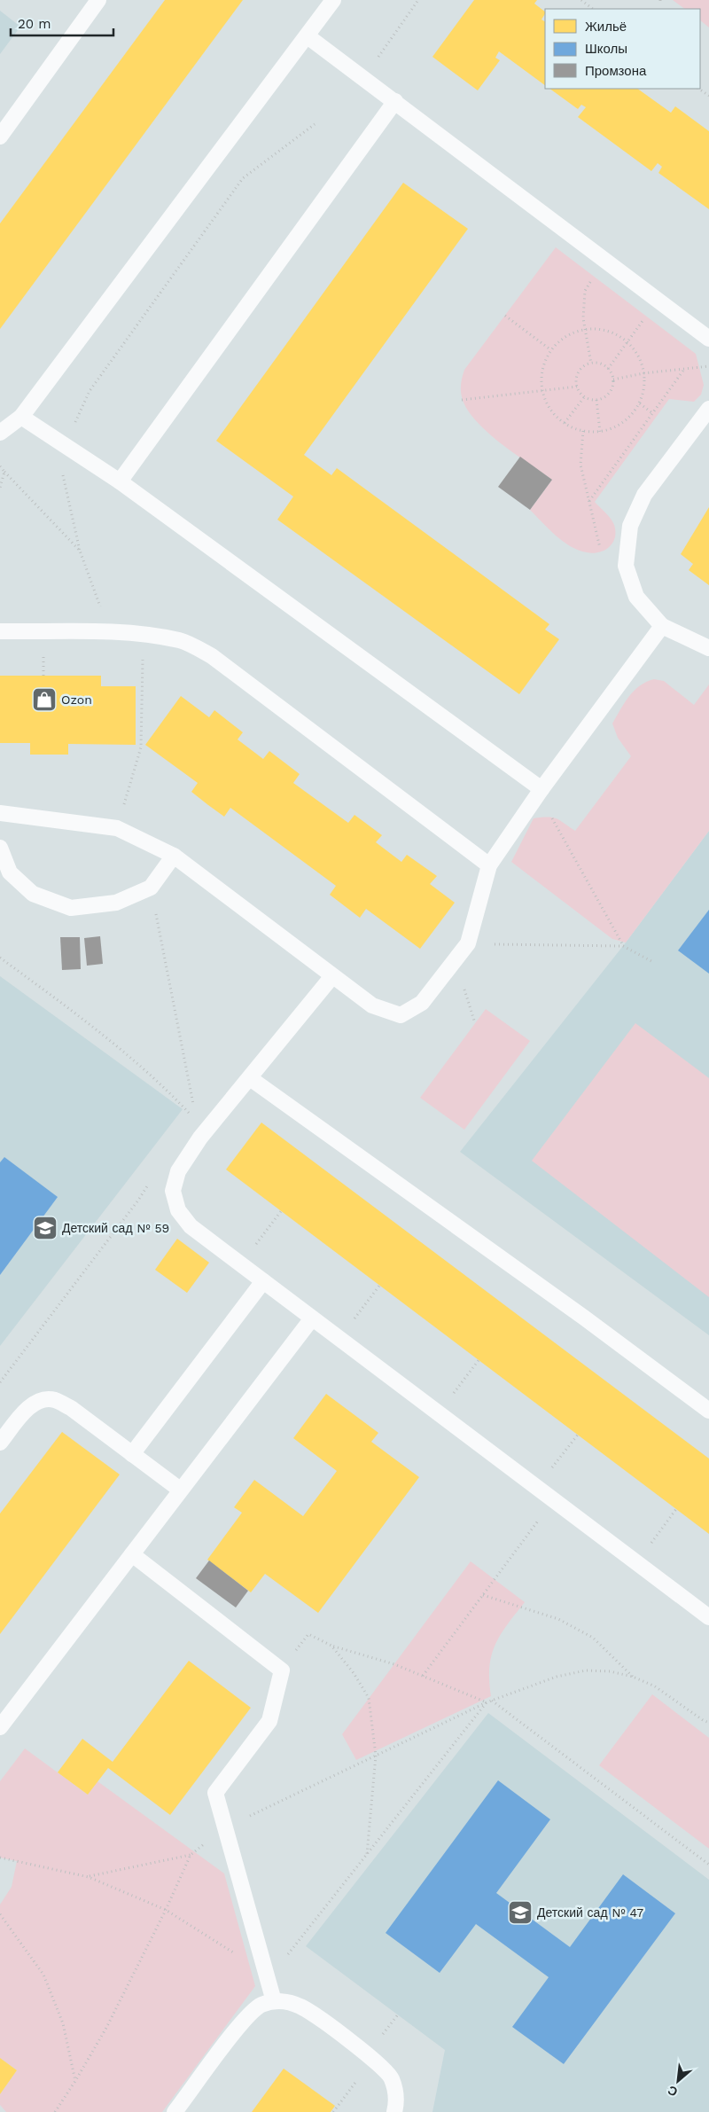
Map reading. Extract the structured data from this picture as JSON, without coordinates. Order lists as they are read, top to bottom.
{
  "places": {
    "shop": ["Ozon"],
    "school or university": ["Детский сад № 59", "Детский сад № 47"]
  },
  "legend": ["Жильё", "Школы", "Промзона"],
  "scale_bar": "20 m",
  "north": "bottom left"
}
